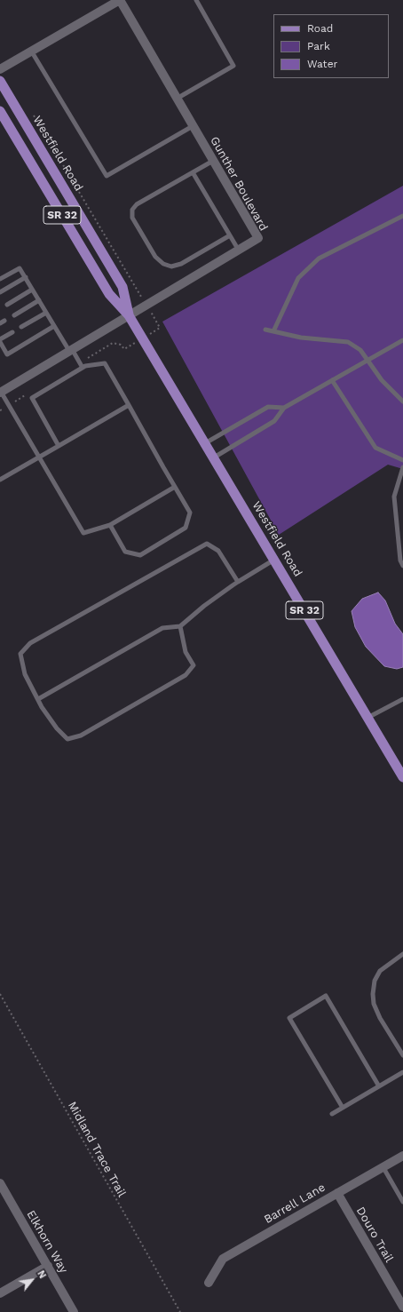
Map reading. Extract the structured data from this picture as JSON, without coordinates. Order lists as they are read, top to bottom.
{
  "streets": {
    "main road": ["Westfield Road", "SR 32"],
    "street": [
      "Gunther Boulevard",
      "Barrell Lane",
      "Douro Trail",
      "Elkhorn Way"
    ],
    "path": ["Midland Trace Trail"]
  },
  "crossings": [
    ["Westfield Road", "Gunther Boulevard"],
    ["Barrell Lane", "Douro Trail"]
  ],
  "legend": ["Road", "Park", "Water"],
  "north": "top right"
}
